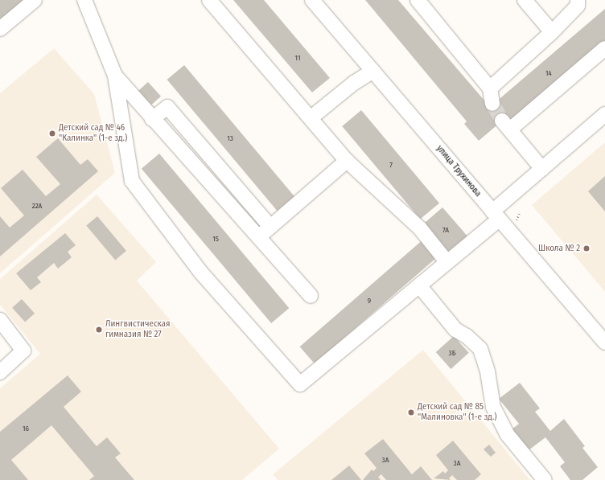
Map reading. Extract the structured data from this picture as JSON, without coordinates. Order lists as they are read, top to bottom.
{
  "streets": {
    "street": ["улица Трухинова"]
  },
  "places": [
    "Детский сад № 46 \"Калинка\" (1-е зд.)",
    "Школа № 2",
    "Лингвистическая гимназия № 27",
    "Детский сад № 85 \"Малиновка\" (1-е зд.)"
  ],
  "house_numbers": [
    "11",
    "14",
    "13",
    "7",
    "22А",
    "7А",
    "15",
    "9",
    "3Б",
    "16",
    "3А",
    "3А"
  ]
}
